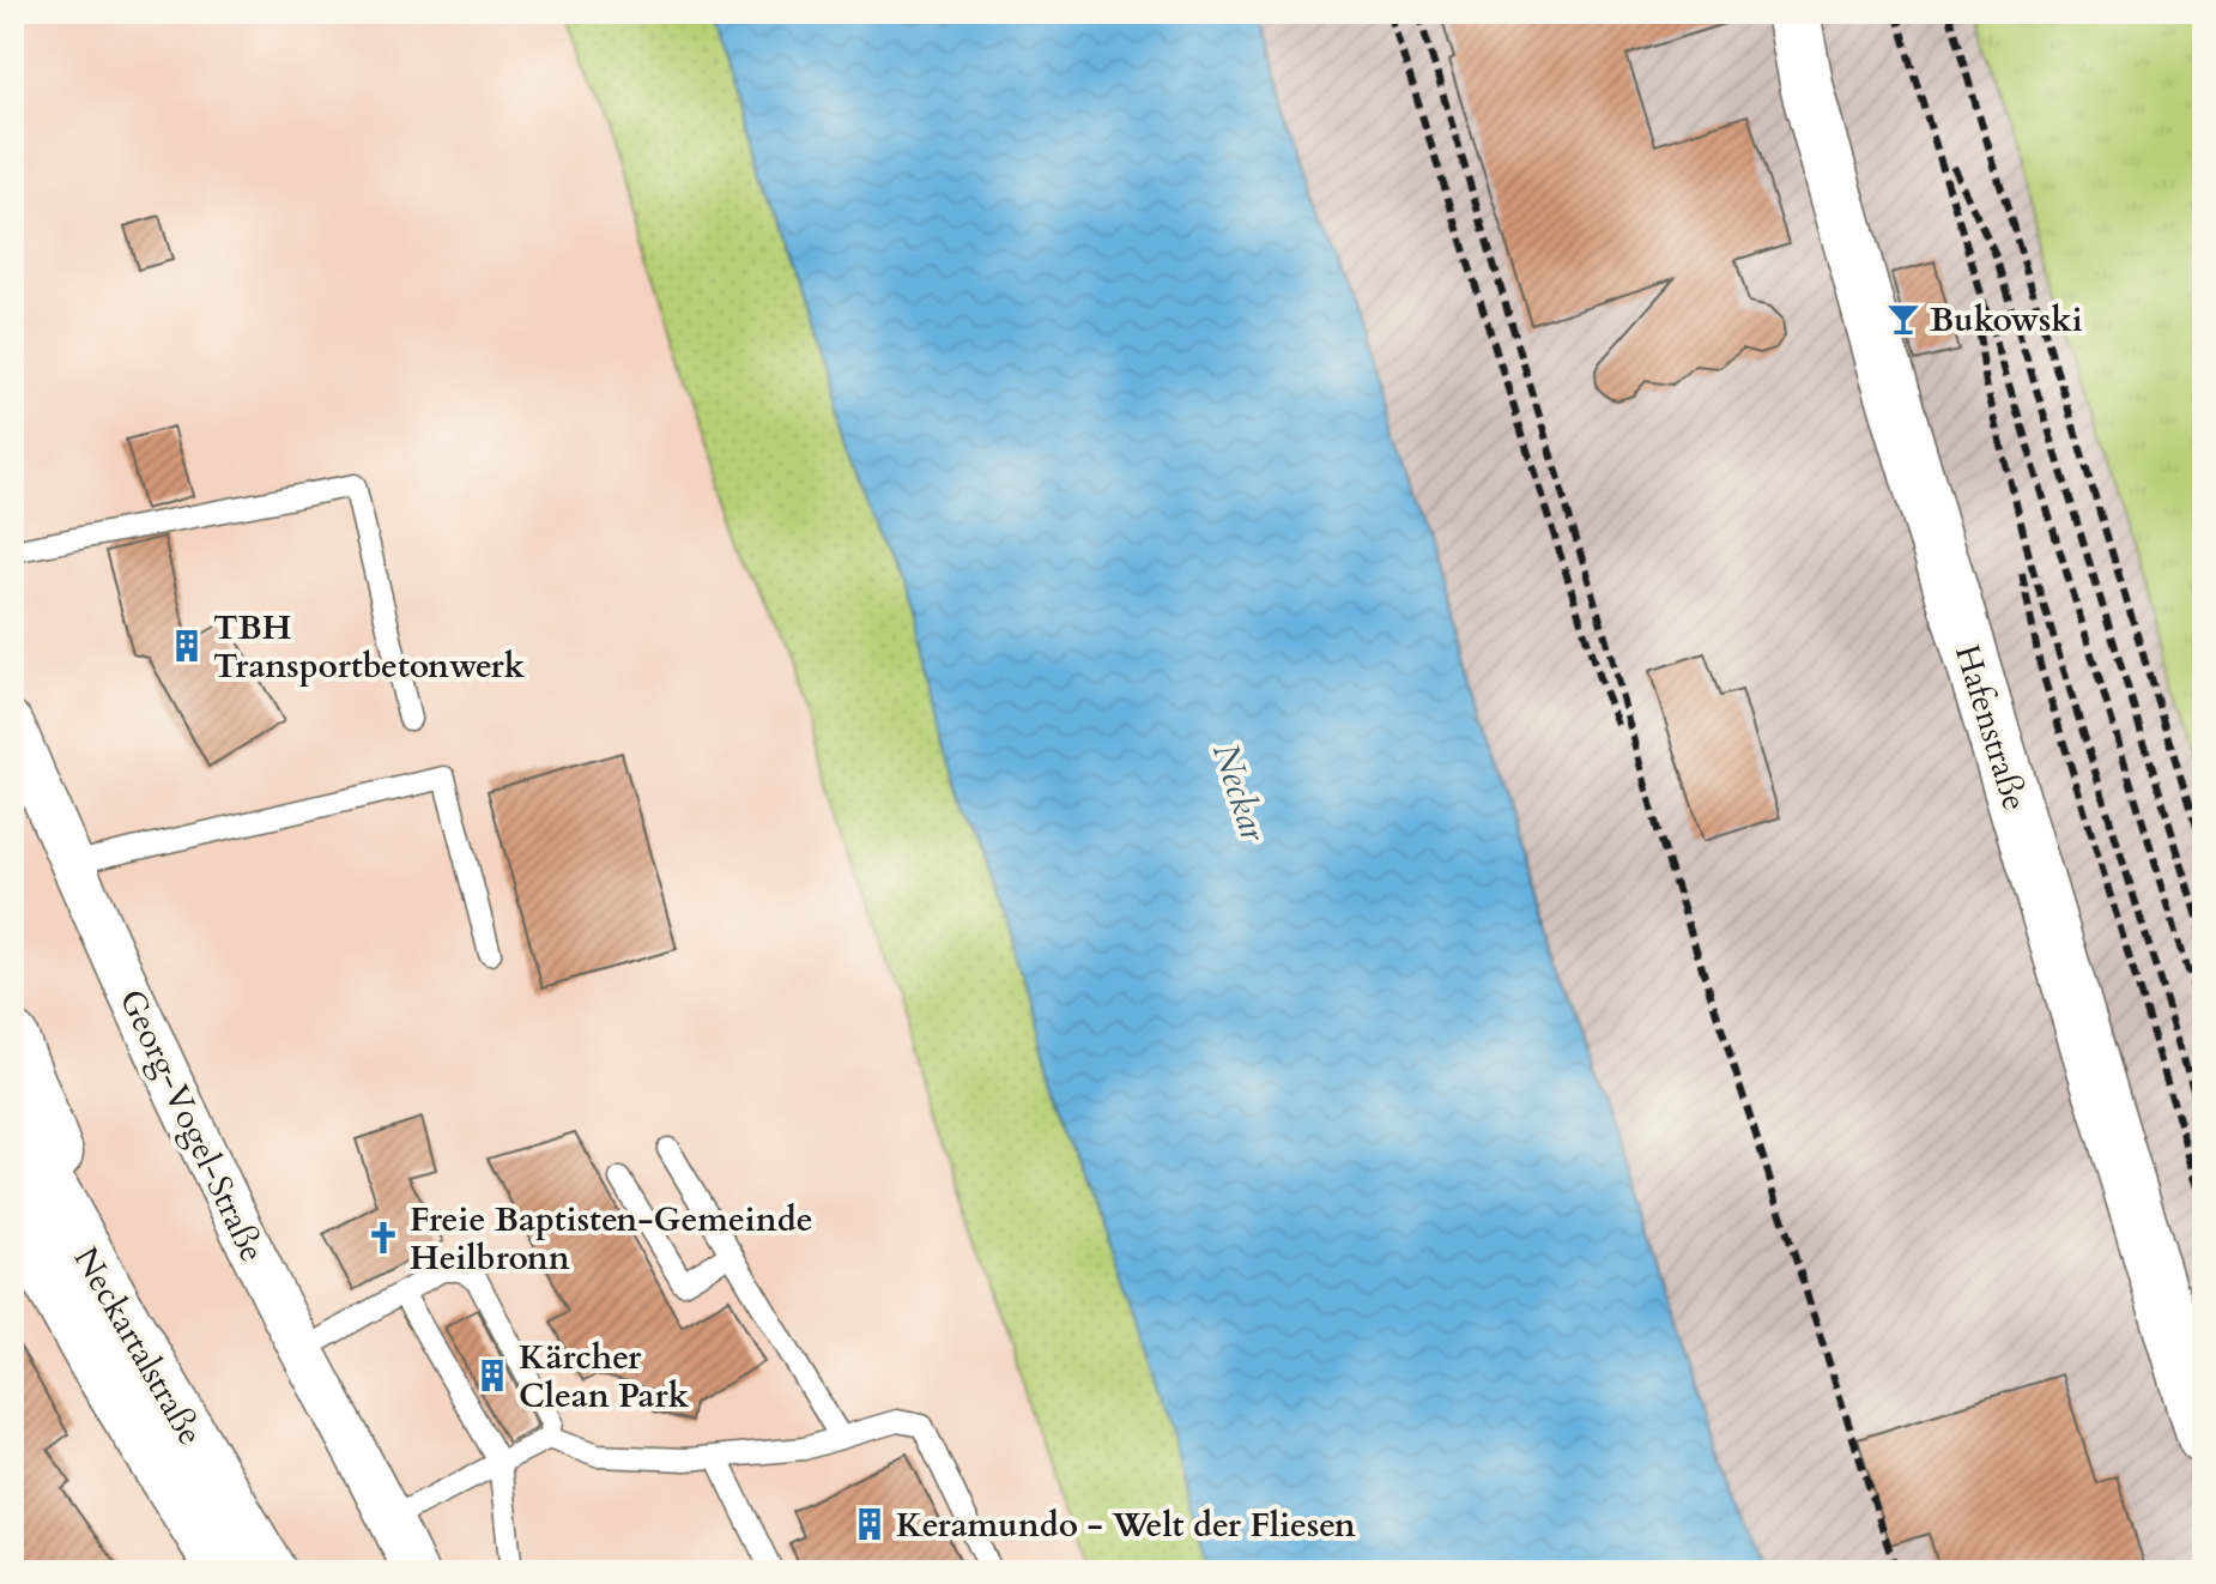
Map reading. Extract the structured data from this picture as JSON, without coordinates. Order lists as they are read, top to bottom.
{
  "streets": {
    "main road": ["Hafenstraße", "Neckartalstraße"],
    "street": ["Georg-Vogel-Straße"]
  },
  "water": ["Neckar"],
  "places": {
    "bar": ["Bukowski"],
    "building": ["TBH Transportbetonwerk", "Kärcher Clean Park", "Keramundo - Welt der Fliesen"],
    "church": ["Freie Baptisten-Gemeinde Heilbronn"]
  }
}
